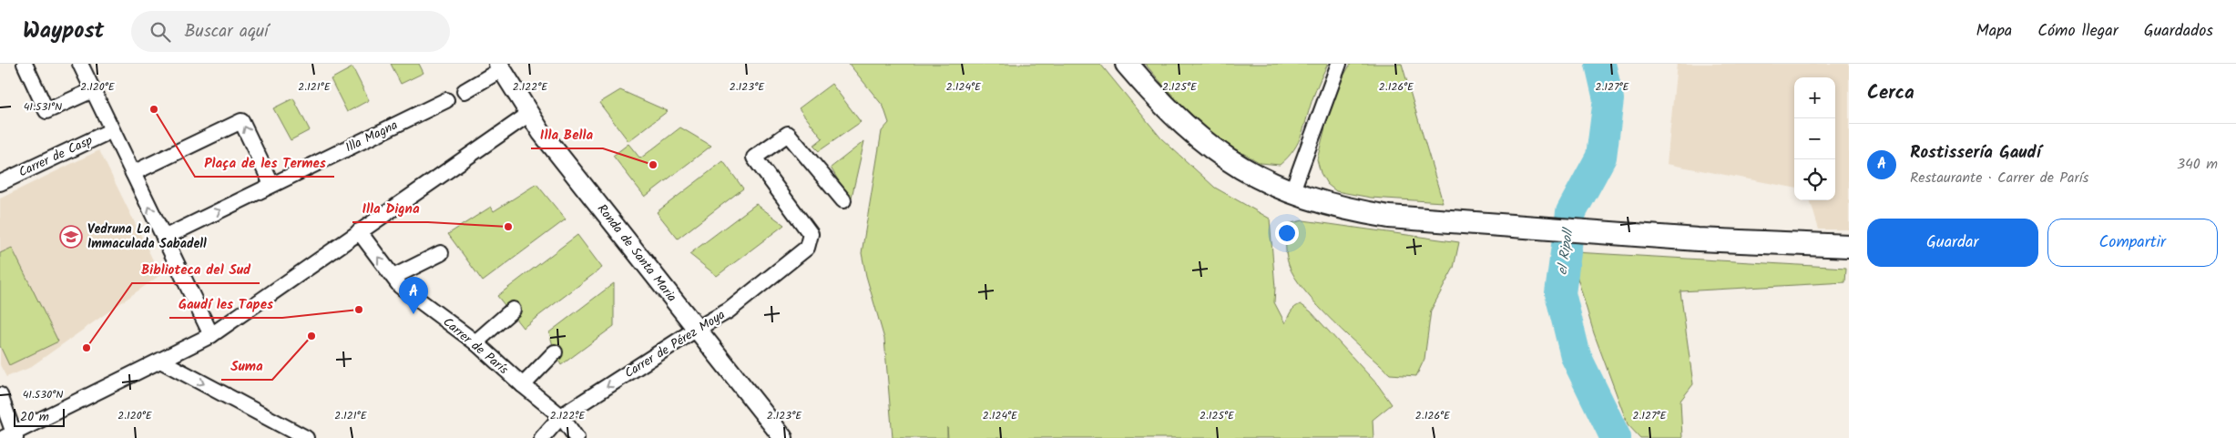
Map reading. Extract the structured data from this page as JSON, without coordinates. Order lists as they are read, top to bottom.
{
  "streets": {
    "street": [
      "Illa Magna",
      "Carrer de Casp",
      "Ronda de Santa Maria",
      "Carrer de Pérez Moya",
      "Carrer de París"
    ]
  },
  "crossings": [
    ["Ronda de Santa Maria", "Carrer de Pérez Moya"],
    ["Carrer de Pérez Moya", "Carrer de París"]
  ],
  "water": ["el Ripoll"],
  "places": {
    "other": [
      "Plaça de les Termes",
      "Illa Bella",
      "Illa Digna",
      "Gaudí les Tapes",
      "Suma",
      "Biblioteca del Sud"
    ],
    "school or university": ["Vedruna La Immaculada Sabadell"]
  },
  "scale_bar": "20 m",
  "page": {
    "header": "Waypost",
    "search": "Buscar aquí",
    "nav": ["Mapa", "Cómo llegar", "Guardados"],
    "heading": "Cerca",
    "map_buttons": ["+", "−"],
    "list": [
      {
        "mark": "A",
        "name": "Rostissería Gaudí",
        "note": "Restaurante · Carrer de París",
        "value": "340 m"
      }
    ],
    "buttons": ["Guardar", "Compartir"],
    "pins": "A",
    "scale": "20 m"
  },
  "coordinates": [
    "2.120°E",
    "2.121°E",
    "2.122°E",
    "2.123°E",
    "2.124°E",
    "2.125°E",
    "2.126°E",
    "2.127°E",
    "41.531°N",
    "41.530°N"
  ]
}
